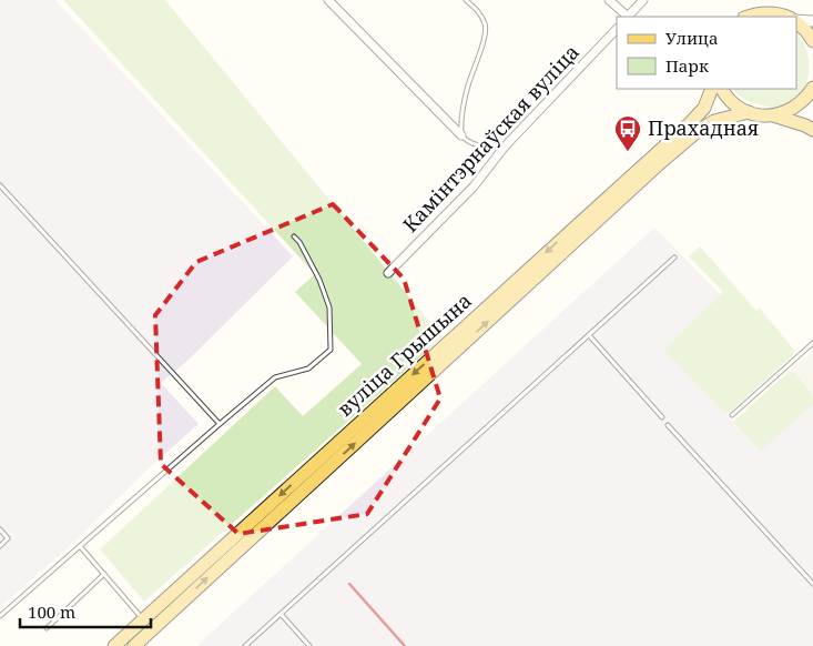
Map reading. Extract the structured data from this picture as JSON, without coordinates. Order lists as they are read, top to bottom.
{
  "streets": {
    "main road": ["вуліца Грышына"],
    "street": ["Камінтэрнаўская вуліца"]
  },
  "places": {
    "bus stop": ["Прахадная"]
  },
  "legend": ["Улица", "Парк"],
  "scale_bar": "100 m"
}
